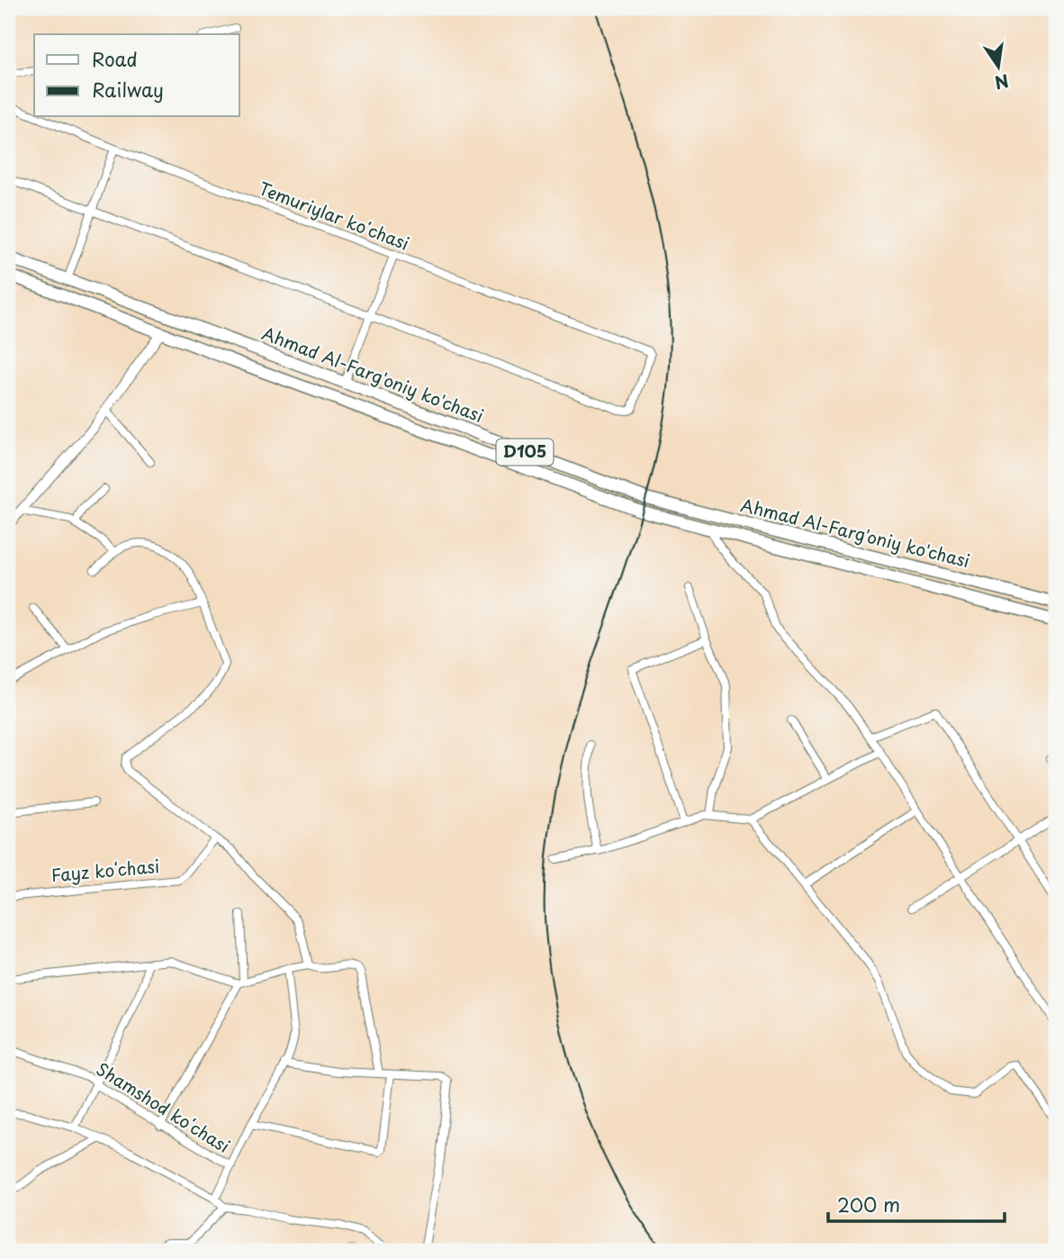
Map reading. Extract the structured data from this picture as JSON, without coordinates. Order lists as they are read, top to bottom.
{
  "streets": {
    "highway": ["Ahmad Al-Farg'oniy ko'chasi", "D105"],
    "street": ["Temuriylar koʻchasi", "Fayz koʻchasi", "Shamshod koʻchasi"]
  },
  "legend": ["Road", "Railway"],
  "scale_bar": "200 m",
  "north": "bottom"
}
